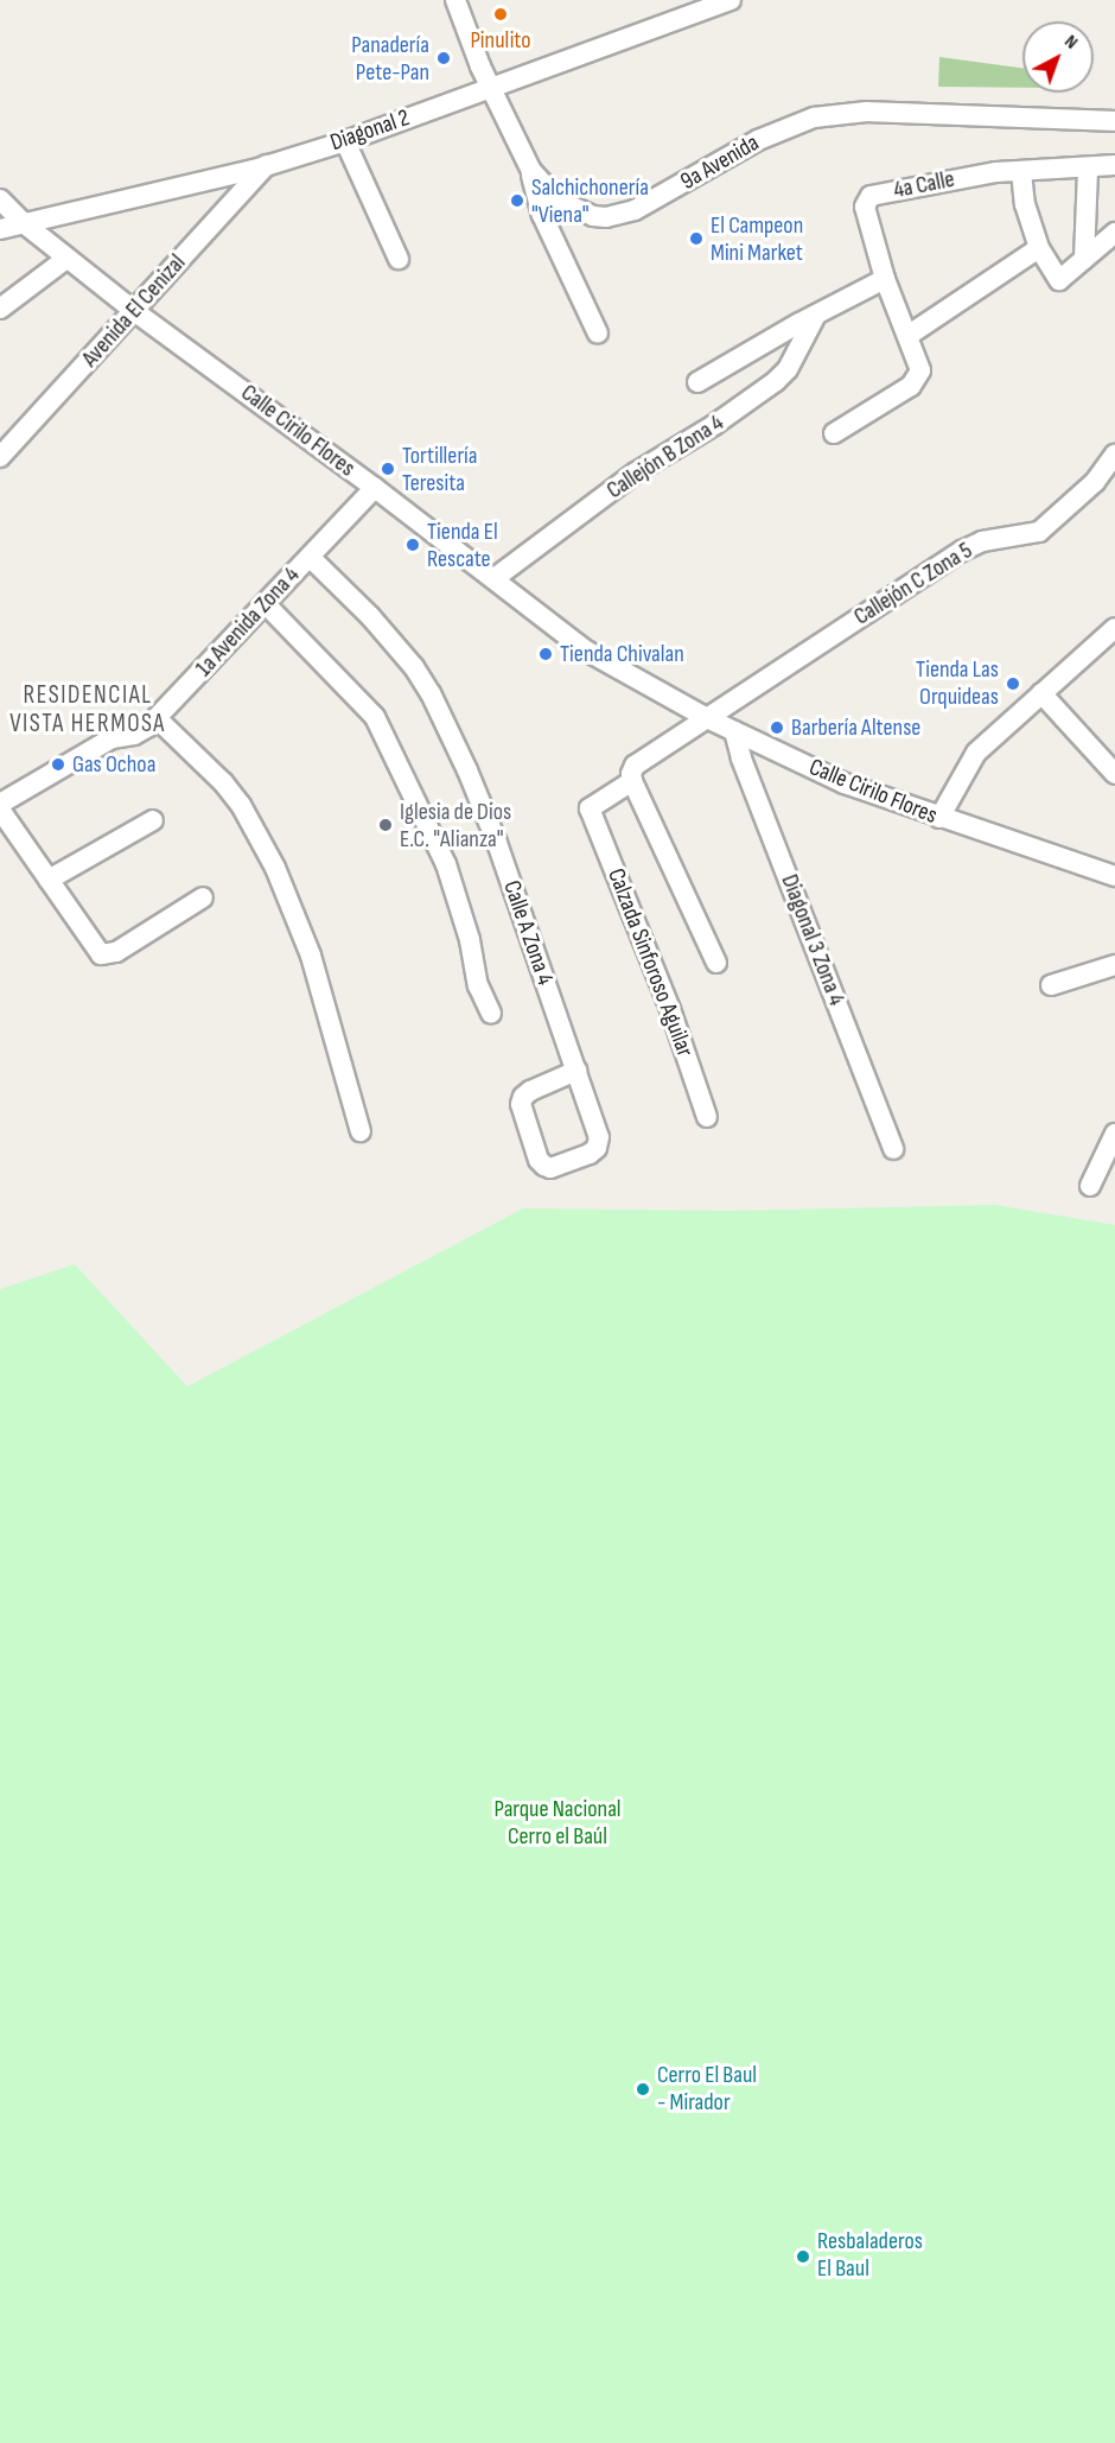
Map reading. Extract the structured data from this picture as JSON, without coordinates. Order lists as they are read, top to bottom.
{
  "streets": {
    "street": [
      "Diagonal 2",
      "9a Avenida",
      "4a Calle",
      "Avenida El Cenizal",
      "Calle Cirilo Flores",
      "Callejón B Zona 4",
      "Callejón C Zona 5",
      "1a Avenida Zona 4",
      "Calle A Zona 4",
      "Diagonal 3 Zona 4",
      "Calzada Sinforoso Aguilar"
    ]
  },
  "crossings": [
    ["Diagonal 2", "9a Avenida"],
    ["Diagonal 2", "Avenida El Cenizal"],
    ["Diagonal 2", "Calle Cirilo Flores"],
    ["Avenida El Cenizal", "Calle Cirilo Flores"],
    ["Calle Cirilo Flores", "Callejón B Zona 4"],
    ["Calle Cirilo Flores", "Callejón C Zona 5"],
    ["Calle Cirilo Flores", "1a Avenida Zona 4"],
    ["Calle Cirilo Flores", "Diagonal 3 Zona 4"],
    ["Callejón C Zona 5", "Calzada Sinforoso Aguilar"],
    ["1a Avenida Zona 4", "Calle A Zona 4"]
  ],
  "districts": ["RESIDENCIAL VISTA HERMOSA"],
  "parks": ["Parque Nacional Cerro el Baúl"],
  "places": [
    "Pinulito",
    "Panadería Pete-Pan",
    "Salchichonería \"Viena\"",
    "El Campeon Mini Market",
    "Tortillería Teresita",
    "Tienda El Rescate",
    "Tienda Chivalan",
    "Tienda Las Orquideas",
    "Barbería Altense",
    "Gas Ochoa",
    "Iglesia de Dios E.C. \"Alianza\"",
    "Cerro El Baul - Mirador",
    "Resbaladeros El Baul"
  ],
  "north": "top right"
}
